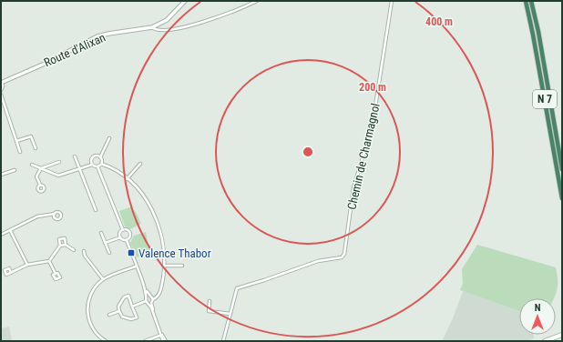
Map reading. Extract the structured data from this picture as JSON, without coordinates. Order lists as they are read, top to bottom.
{
  "streets": {
    "highway": ["N 7"],
    "street": ["Route d'Alixan", "Chemin de Charmagnol"]
  },
  "places": {
    "transit": ["Valence Thabor"]
  },
  "north": "top",
  "rings": ["400 m", "200 m"]
}
